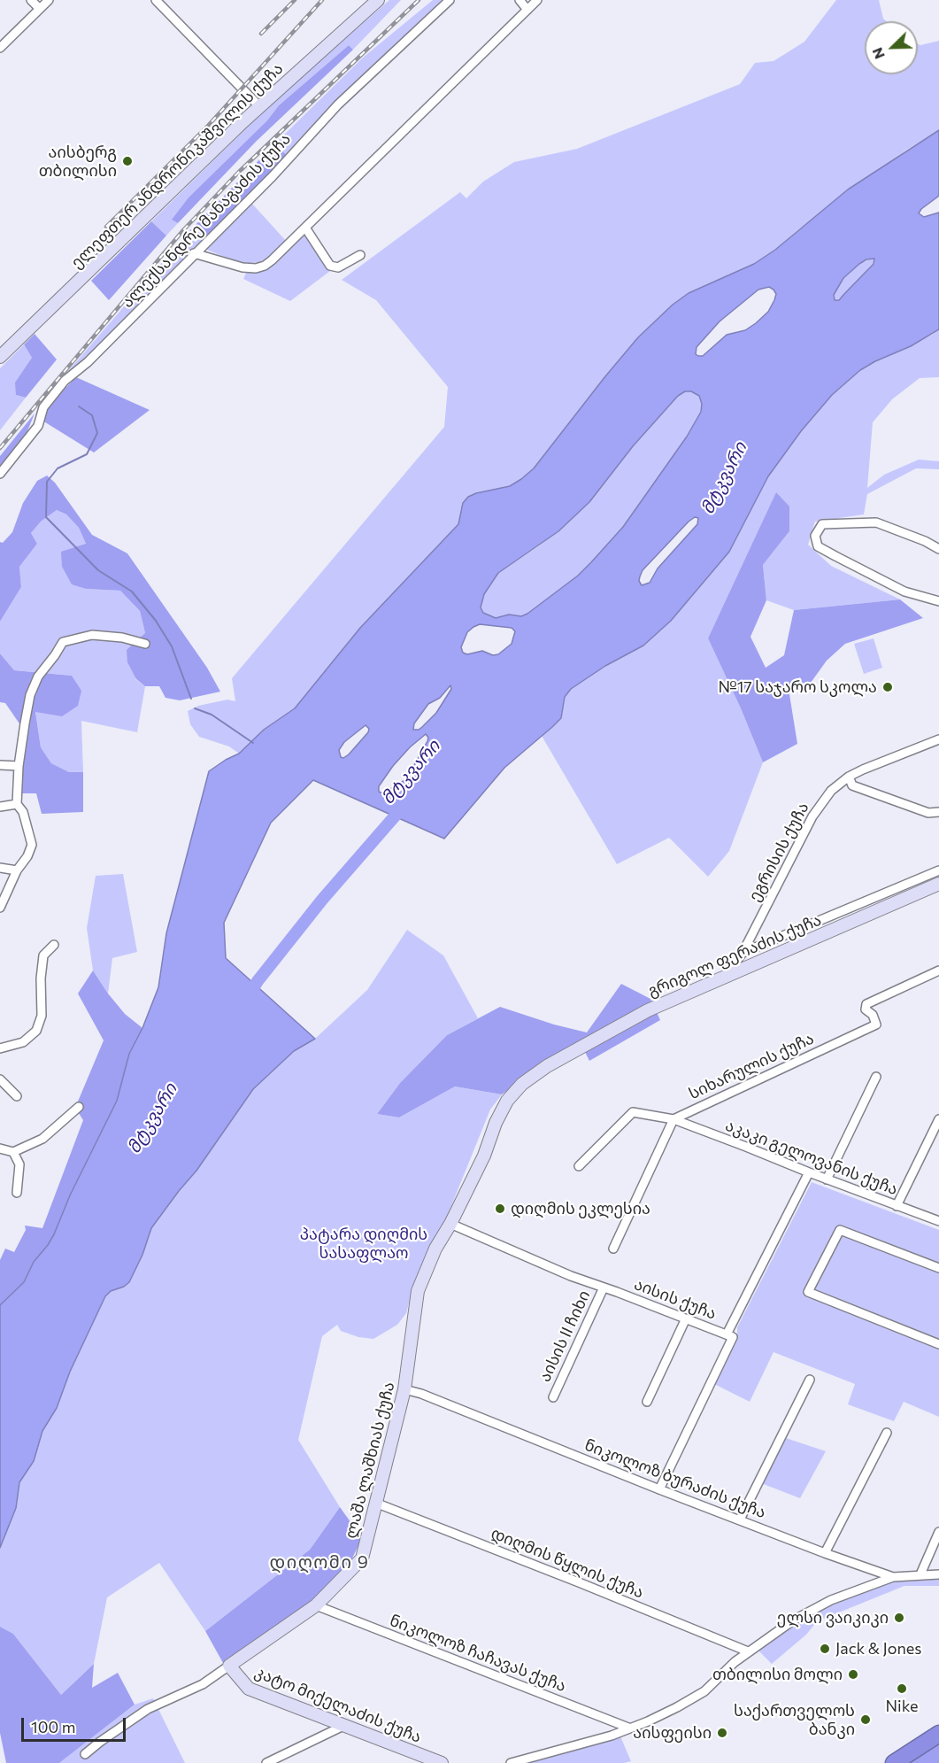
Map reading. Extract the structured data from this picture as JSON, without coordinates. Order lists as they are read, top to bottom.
{
  "streets": {
    "street": [
      "ელეფთერ ანდრონიკაშვილის ქუჩა",
      "ალექსანდრე მანაგაძის ქუჩა",
      "ეგრისის ქუჩა",
      "გრიგოლ ფერაძის ქუჩა",
      "სიხარულის ქუჩა",
      "აკაკი გელოვანის ქუჩა",
      "აისის ქუჩა",
      "აისის II ჩიხი",
      "ლაშა ლაშხიას ქუჩა",
      "ნიკოლოზ ბურაძის ქუჩა",
      "დიღმის წყლის ქუჩა",
      "ნიკოლოზ ჩაჩავას ქუჩა",
      "კატო მიქელაძის ქუჩა"
    ]
  },
  "crossings": [
    ["ეგრისის ქუჩა", "გრიგოლ ფერაძის ქუჩა"],
    ["გრიგოლ ფერაძის ქუჩა", "ლაშა ლაშხიას ქუჩა"],
    ["სიხარულის ქუჩა", "აკაკი გელოვანის ქუჩა"],
    ["აისის ქუჩა", "აისის II ჩიხი"],
    ["აისის ქუჩა", "ლაშა ლაშხიას ქუჩა"],
    ["აისის ქუჩა", "ნიკოლოზ ბურაძის ქუჩა"],
    ["ლაშა ლაშხიას ქუჩა", "ნიკოლოზ ბურაძის ქუჩა"],
    ["ლაშა ლაშხიას ქუჩა", "დიღმის წყლის ქუჩა"],
    ["ლაშა ლაშხიას ქუჩა", "ნიკოლოზ ჩაჩავას ქუჩა"],
    ["ლაშა ლაშხიას ქუჩა", "კატო მიქელაძის ქუჩა"]
  ],
  "districts": ["დიღომი 9"],
  "water": ["მტკვარი"],
  "parks": ["პატარა დიღმის სასაფლაო"],
  "places": [
    "აისბერგ თბილისი",
    "№17 საჯარო სკოლა",
    "დიღმის ეკლესია",
    "ელსი ვაიკიკი",
    "Jack & Jones",
    "თბილისი მოლი",
    "Nike",
    "საქართველოს ბანკი",
    "აისფეისი"
  ],
  "scale_bar": "100 m",
  "north": "bottom left"
}
